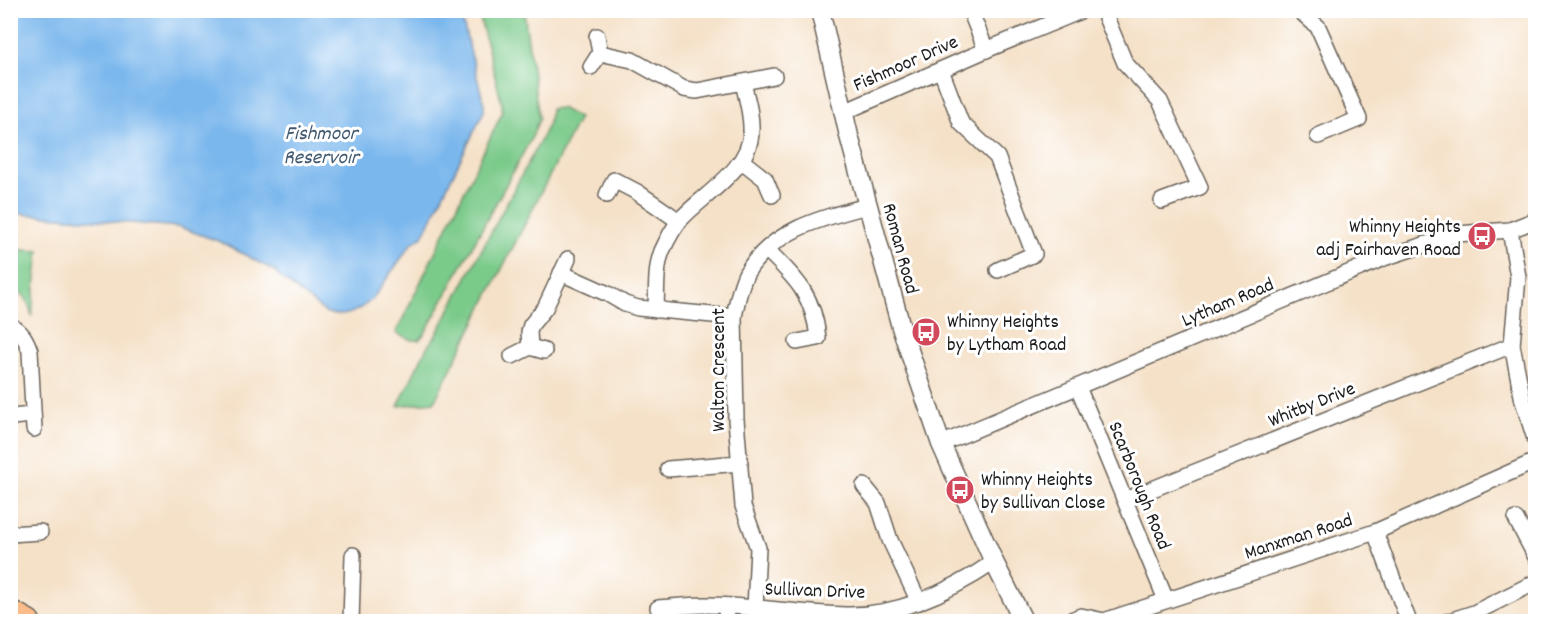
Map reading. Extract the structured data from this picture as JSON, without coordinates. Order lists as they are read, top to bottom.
{
  "streets": {
    "street": [
      "Fishmoor Drive",
      "Roman Road",
      "Lytham Road",
      "Walton Crescent",
      "Whitby Drive",
      "Scarborough Road",
      "Manxman Road",
      "Sullivan Drive"
    ]
  },
  "crossings": [
    ["Fishmoor Drive", "Roman Road"],
    ["Roman Road", "Lytham Road"],
    ["Roman Road", "Walton Crescent"],
    ["Roman Road", "Sullivan Drive"],
    ["Lytham Road", "Scarborough Road"],
    ["Walton Crescent", "Sullivan Drive"],
    ["Whitby Drive", "Scarborough Road"],
    ["Scarborough Road", "Manxman Road"]
  ],
  "water": ["Fishmoor Reservoir"],
  "places": {
    "bus stop": ["Whinny Heights adj Fairhaven Road", "Whinny Heights by Lytham Road", "Whinny Heights by Sullivan Close"]
  }
}
